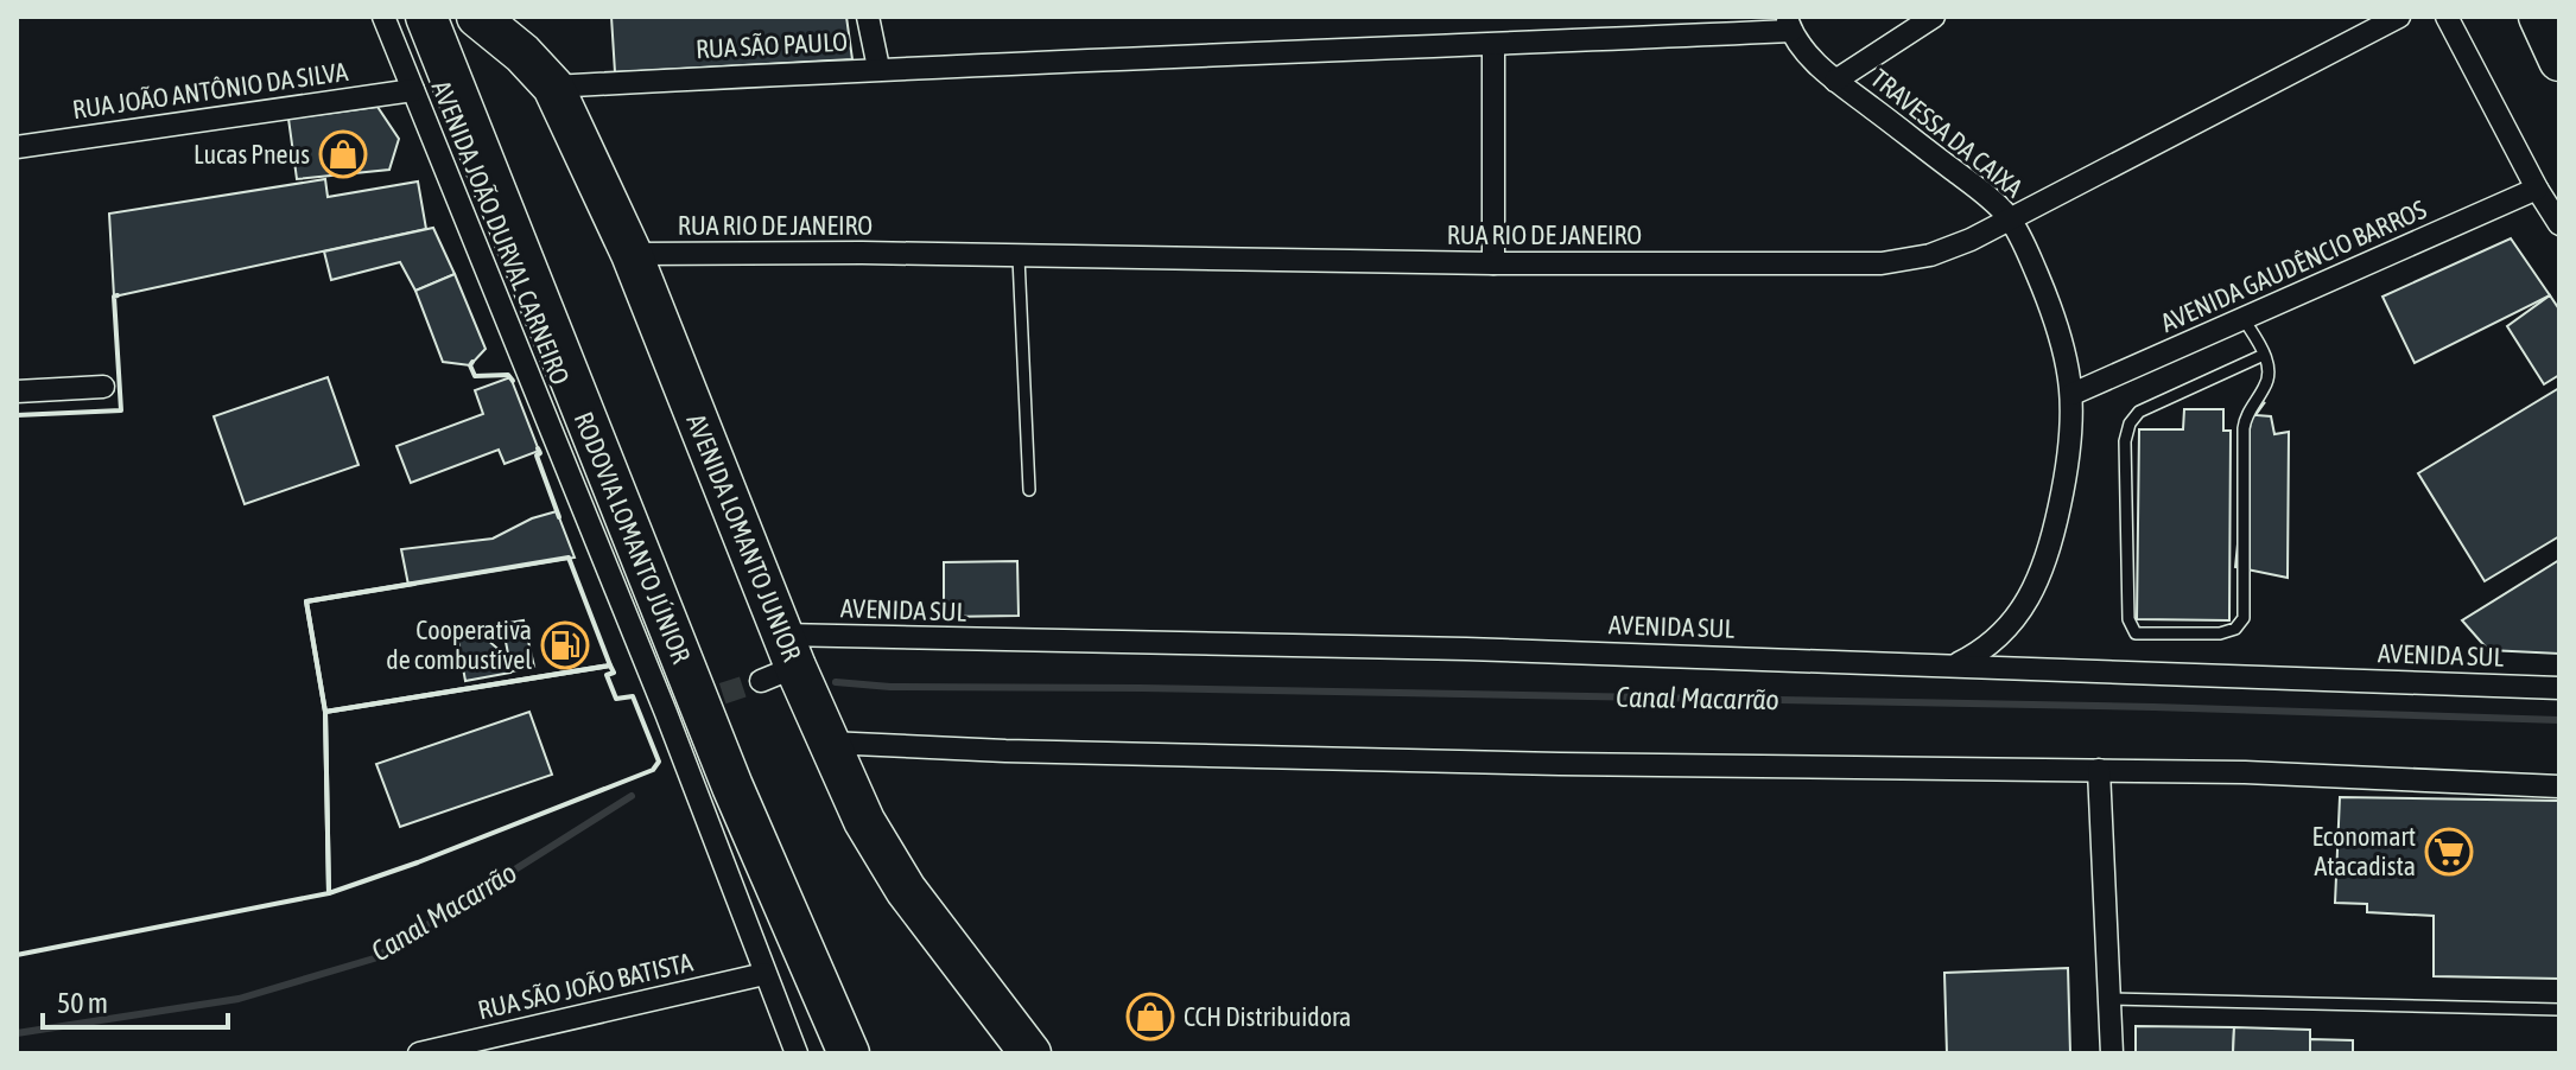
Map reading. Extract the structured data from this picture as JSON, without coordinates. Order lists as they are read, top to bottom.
{
  "streets": {
    "highway": ["RODOVIA LOMANTO JÚNIOR", "AVENIDA LOMANTO JUNIOR"],
    "street": [
      "RUA SÃO PAULO",
      "RUA JOÃO ANTÔNIO DA SILVA",
      "TRAVESSA DA CAIXA",
      "RUA RIO DE JANEIRO",
      "AVENIDA JOÃO DURVAL CARNEIRO",
      "AVENIDA GAUDÊNCIO BARROS",
      "AVENIDA SUL",
      "RUA SÃO JOÃO BATISTA"
    ]
  },
  "crossings": [
    ["RUA SÃO PAULO", "TRAVESSA DA CAIXA"],
    ["RUA SÃO PAULO", "AVENIDA LOMANTO JUNIOR"],
    ["RUA JOÃO ANTÔNIO DA SILVA", "AVENIDA JOÃO DURVAL CARNEIRO"],
    ["TRAVESSA DA CAIXA", "RUA RIO DE JANEIRO"],
    ["TRAVESSA DA CAIXA", "AVENIDA GAUDÊNCIO BARROS"],
    ["TRAVESSA DA CAIXA", "AVENIDA SUL"],
    ["RUA RIO DE JANEIRO", "AVENIDA LOMANTO JUNIOR"],
    ["AVENIDA JOÃO DURVAL CARNEIRO", "RUA SÃO JOÃO BATISTA"],
    ["AVENIDA LOMANTO JUNIOR", "AVENIDA SUL"]
  ],
  "water": ["Canal Macarrão"],
  "places": {
    "shop": ["Lucas Pneus", "CCH Distribuidora"],
    "fuel station": ["Cooperativa de combustível"],
    "supermarket": ["Economart Atacadista"]
  },
  "scale_bar": "50 m"
}
